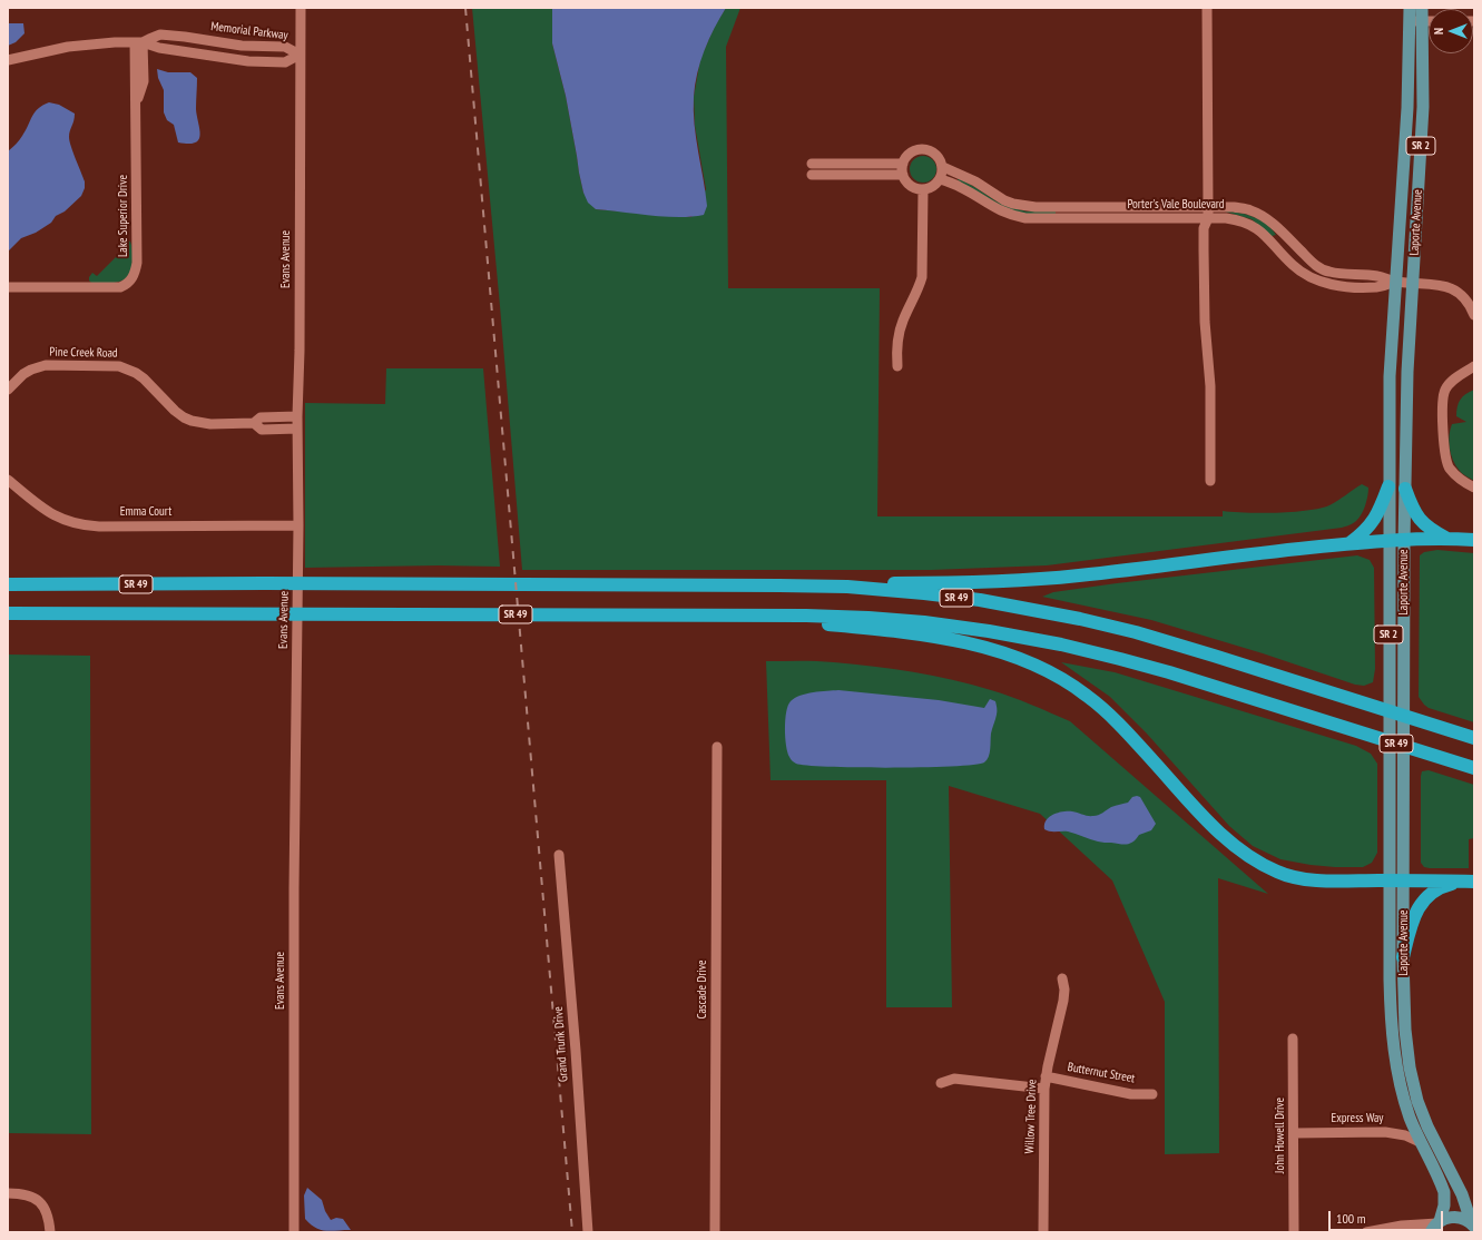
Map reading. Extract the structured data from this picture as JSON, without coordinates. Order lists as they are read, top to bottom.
{
  "streets": {
    "highway": ["SR 2", "SR 49"],
    "main road": ["Laporte Avenue"],
    "street": [
      "Memorial Parkway",
      "Porter's Vale Boulevard",
      "Lake Superior Drive",
      "Evans Avenue",
      "Pine Creek Road",
      "Emma Court",
      "Cascade Drive",
      "Grand Trunk Drive",
      "Butternut Street",
      "Willow Tree Drive",
      "Express Way",
      "John Howell Drive"
    ]
  },
  "crossings": [
    ["Memorial Parkway", "Lake Superior Drive"],
    ["Memorial Parkway", "Evans Avenue"],
    ["SR 2", "Laporte Avenue"],
    ["Porter's Vale Boulevard", "Laporte Avenue"],
    ["Laporte Avenue", "Express Way"],
    ["Evans Avenue", "Pine Creek Road"],
    ["Evans Avenue", "Emma Court"],
    ["Butternut Street", "Willow Tree Drive"],
    ["Express Way", "John Howell Drive"]
  ],
  "scale_bar": "100 m",
  "north": "left"
}
